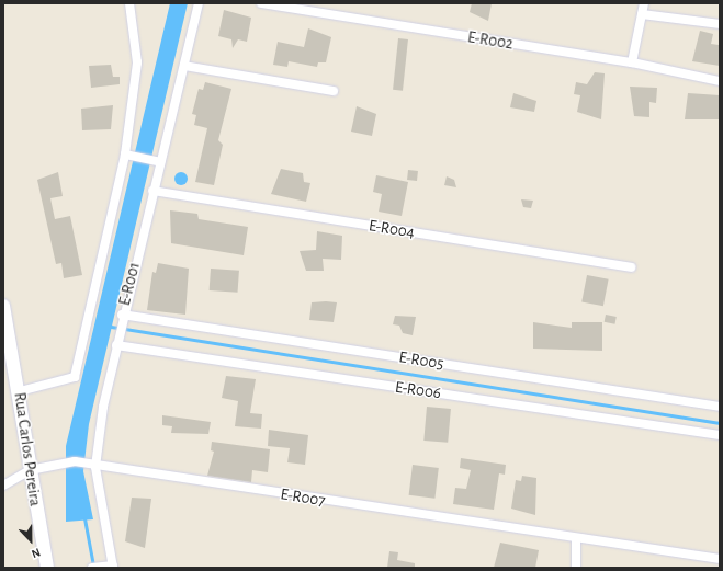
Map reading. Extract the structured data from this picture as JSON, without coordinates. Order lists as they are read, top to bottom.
{
  "streets": {
    "street": [
      "E-R002",
      "E-R004",
      "E-R001",
      "E-R005",
      "E-R006",
      "Rua Carlos Pereira",
      "E-R007"
    ]
  },
  "crossings": [
    ["E-R004", "E-R001"],
    ["E-R001", "E-R005"],
    ["E-R001", "E-R006"],
    ["E-R001", "E-R007"],
    ["Rua Carlos Pereira", "E-R007"]
  ],
  "north": "bottom"
}
